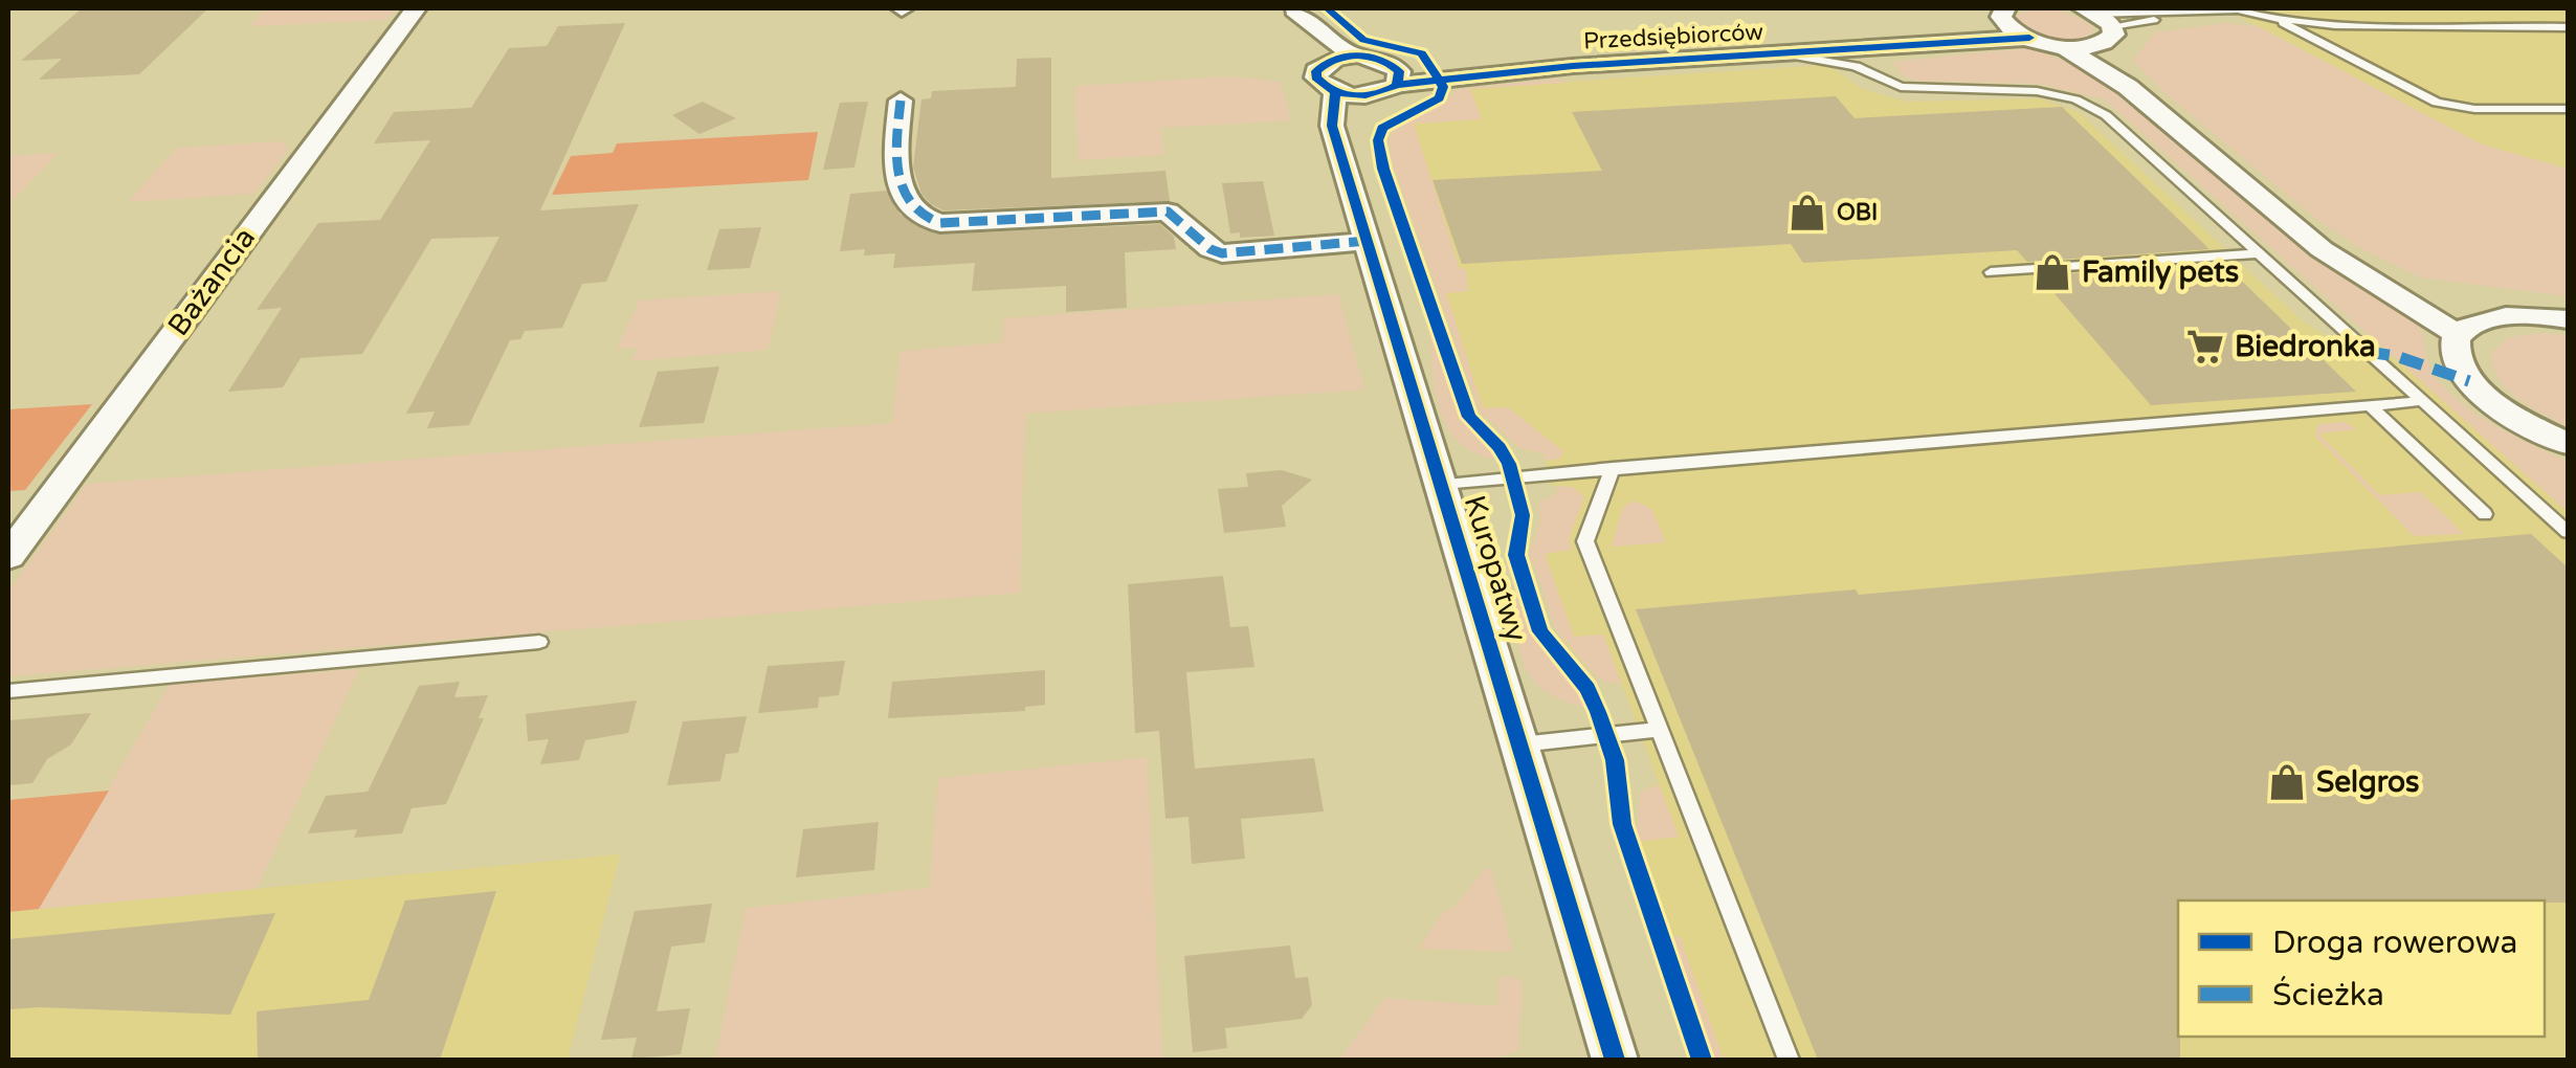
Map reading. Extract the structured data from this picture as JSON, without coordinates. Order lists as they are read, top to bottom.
{
  "streets": {
    "street": ["Przedsiębiorców", "Bażancia", "Kuropatwy"]
  },
  "places": {
    "shop": ["OBI", "Family pets", "Selgros"],
    "supermarket": ["Biedronka"]
  },
  "legend": ["Droga rowerowa", "Ścieżka"]
}
